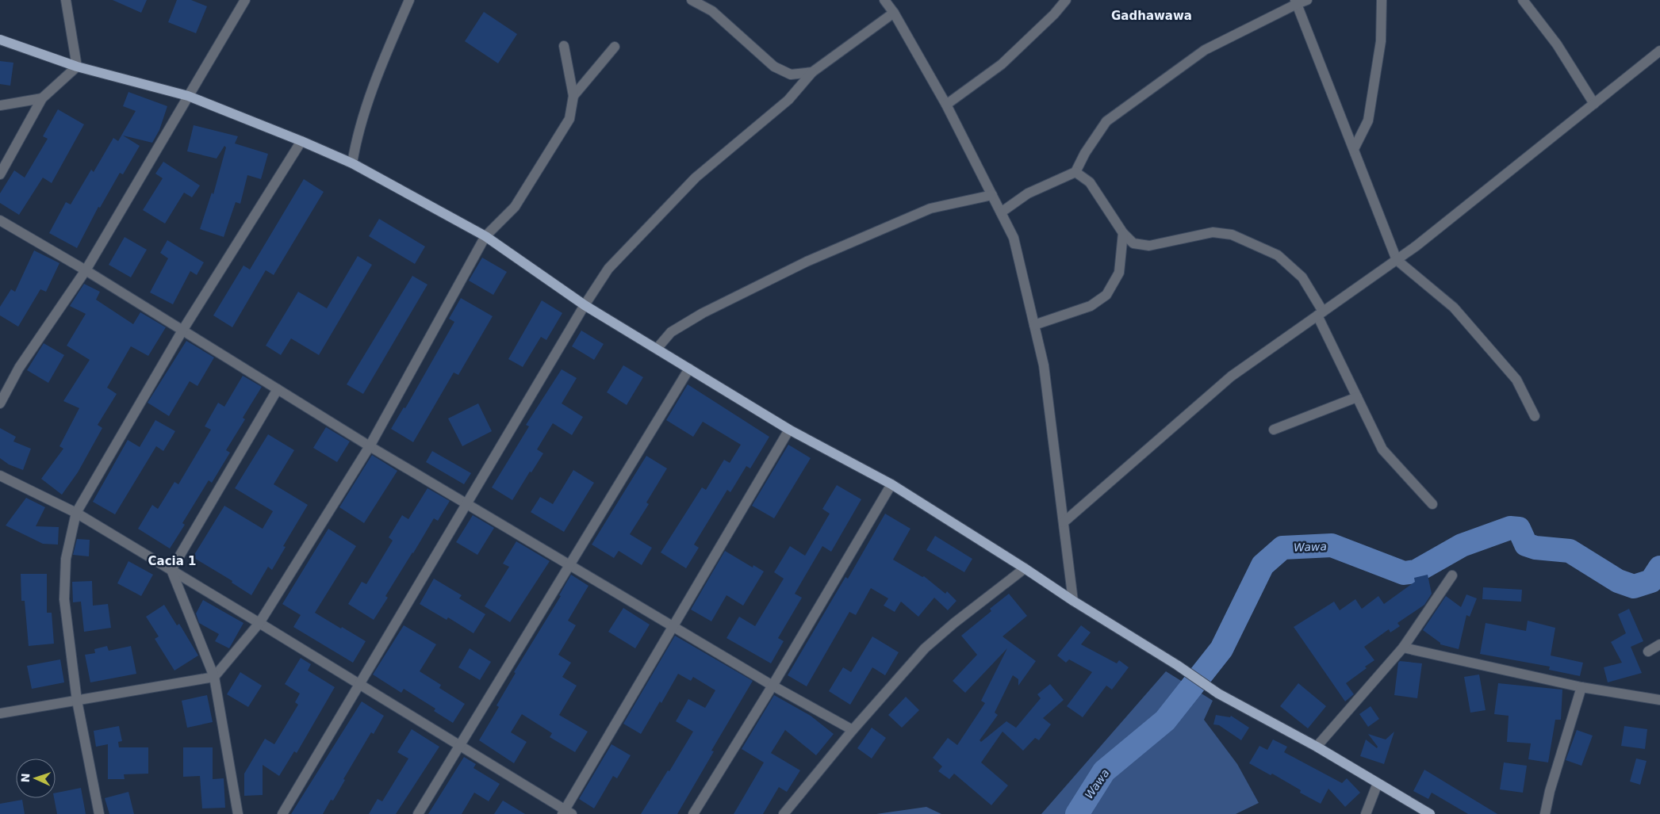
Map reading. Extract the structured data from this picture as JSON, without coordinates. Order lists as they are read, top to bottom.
{
  "districts": ["Gadhawawa", "Cacia 1"],
  "water": ["Wawa"],
  "north": "left"
}
